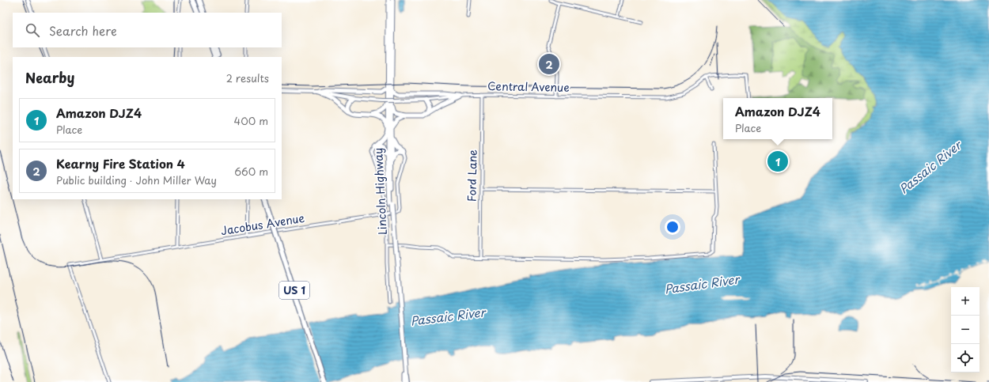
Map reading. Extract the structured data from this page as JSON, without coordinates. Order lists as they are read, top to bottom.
{
  "streets": {
    "highway": ["Lincoln Highway", "US 1"],
    "main road": ["Central Avenue"],
    "street": ["Ford Lane", "Jacobus Avenue"]
  },
  "crossings": [
    ["Central Avenue", "Ford Lane"]
  ],
  "water": ["Passaic River"],
  "page": {
    "search": "Search here",
    "pins": ["2", "1"],
    "heading": ["Nearby", "2 results"],
    "popup": ["Amazon DJZ4", "Place"],
    "list": [
      {
        "mark": "1",
        "name": "Amazon DJZ4",
        "note": "Place",
        "value": "400 m"
      },
      {
        "mark": "2",
        "name": "Kearny Fire Station 4",
        "note": "Public building · John Miller Way",
        "value": "660 m"
      }
    ],
    "map_buttons": ["+", "−"]
  }
}
